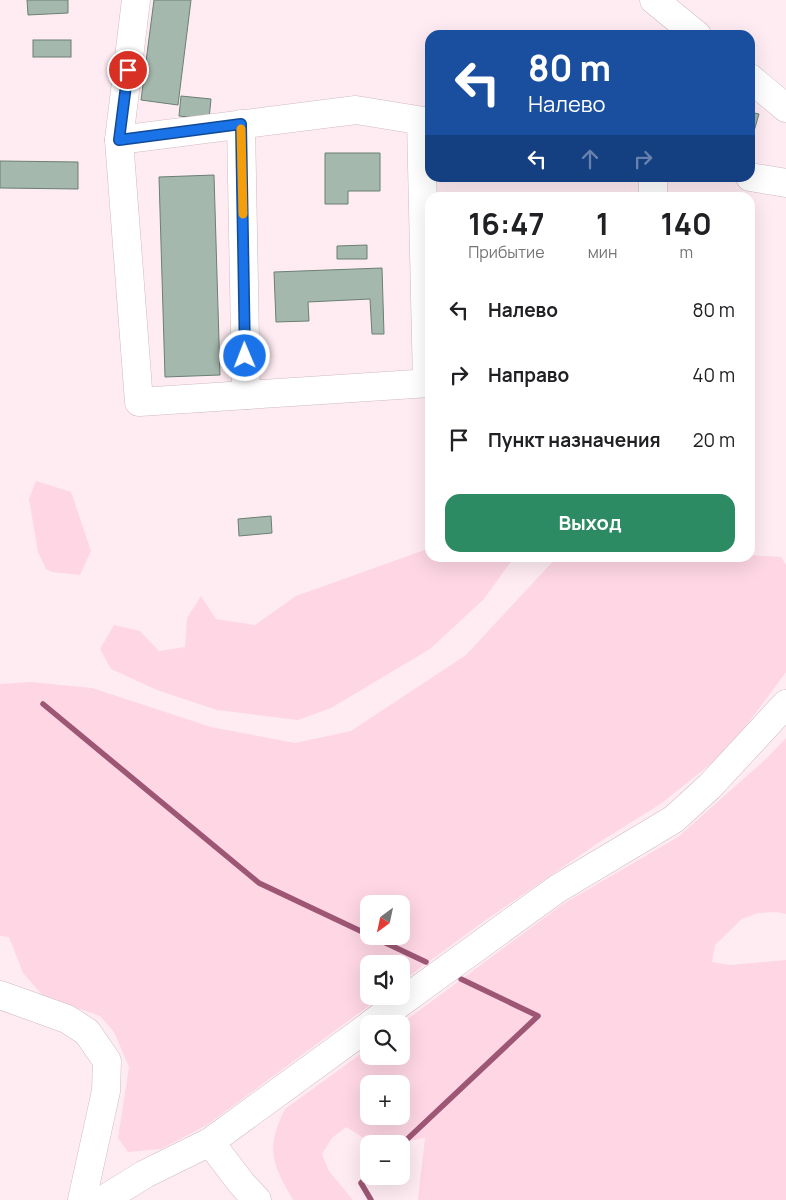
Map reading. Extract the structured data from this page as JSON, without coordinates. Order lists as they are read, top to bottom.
{
  "north": "bottom left",
  "page": {
    "turn": ["80 m", "Налево"],
    "eta": [
      "16:47",
      "Прибытие",
      "1",
      "мин",
      "140",
      "m"
    ],
    "list": [
      {
        "name": "Налево",
        "value": "80 m"
      },
      {
        "name": "Направо",
        "value": "40 m"
      },
      {
        "name": "Пункт назначения",
        "value": "20 m"
      }
    ],
    "buttons": "Выход",
    "map_buttons": ["+", "−"]
  }
}
